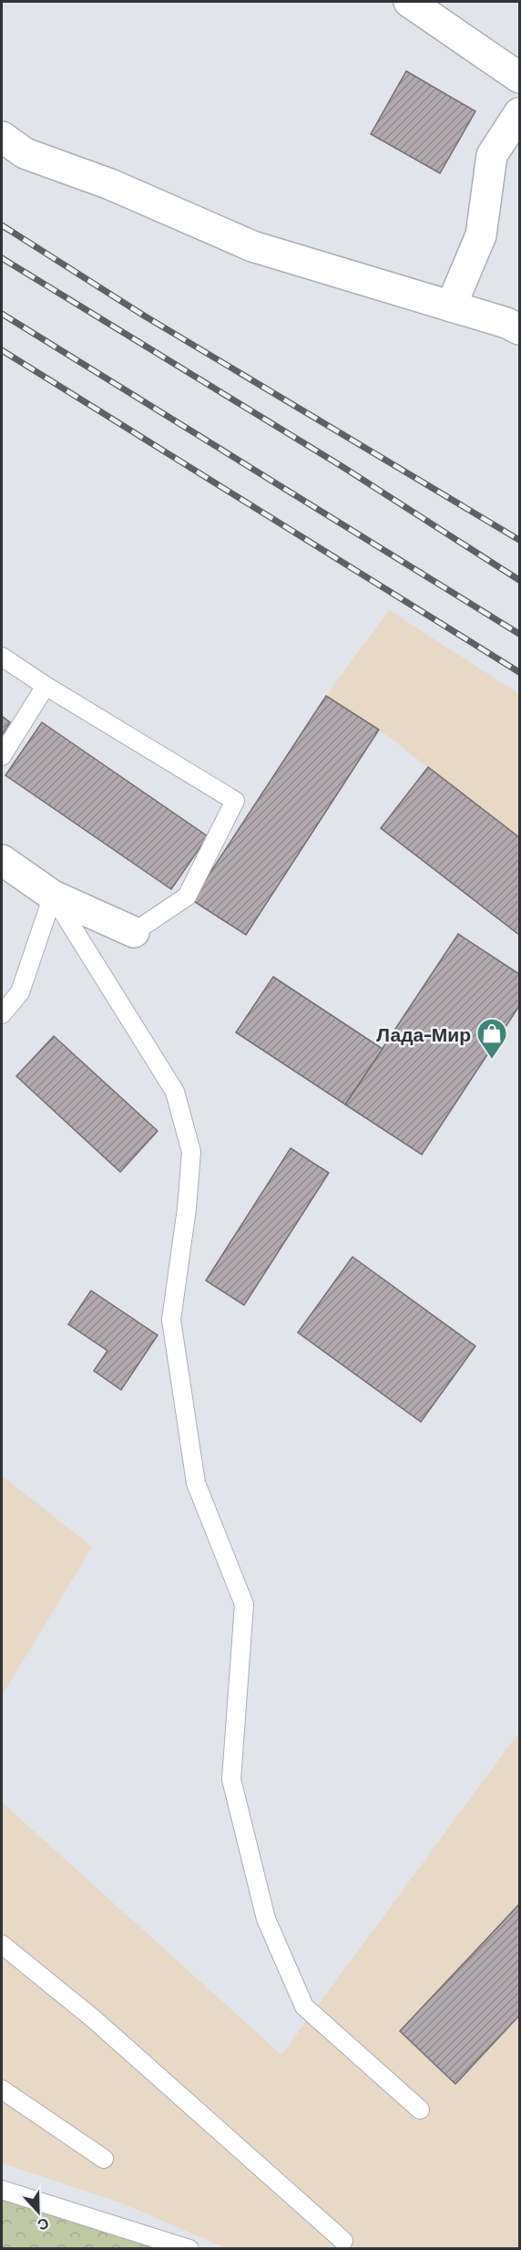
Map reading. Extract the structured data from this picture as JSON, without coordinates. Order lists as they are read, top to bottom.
{
  "places": {
    "shop": ["Лада-Мир"]
  },
  "north": "bottom"
}
